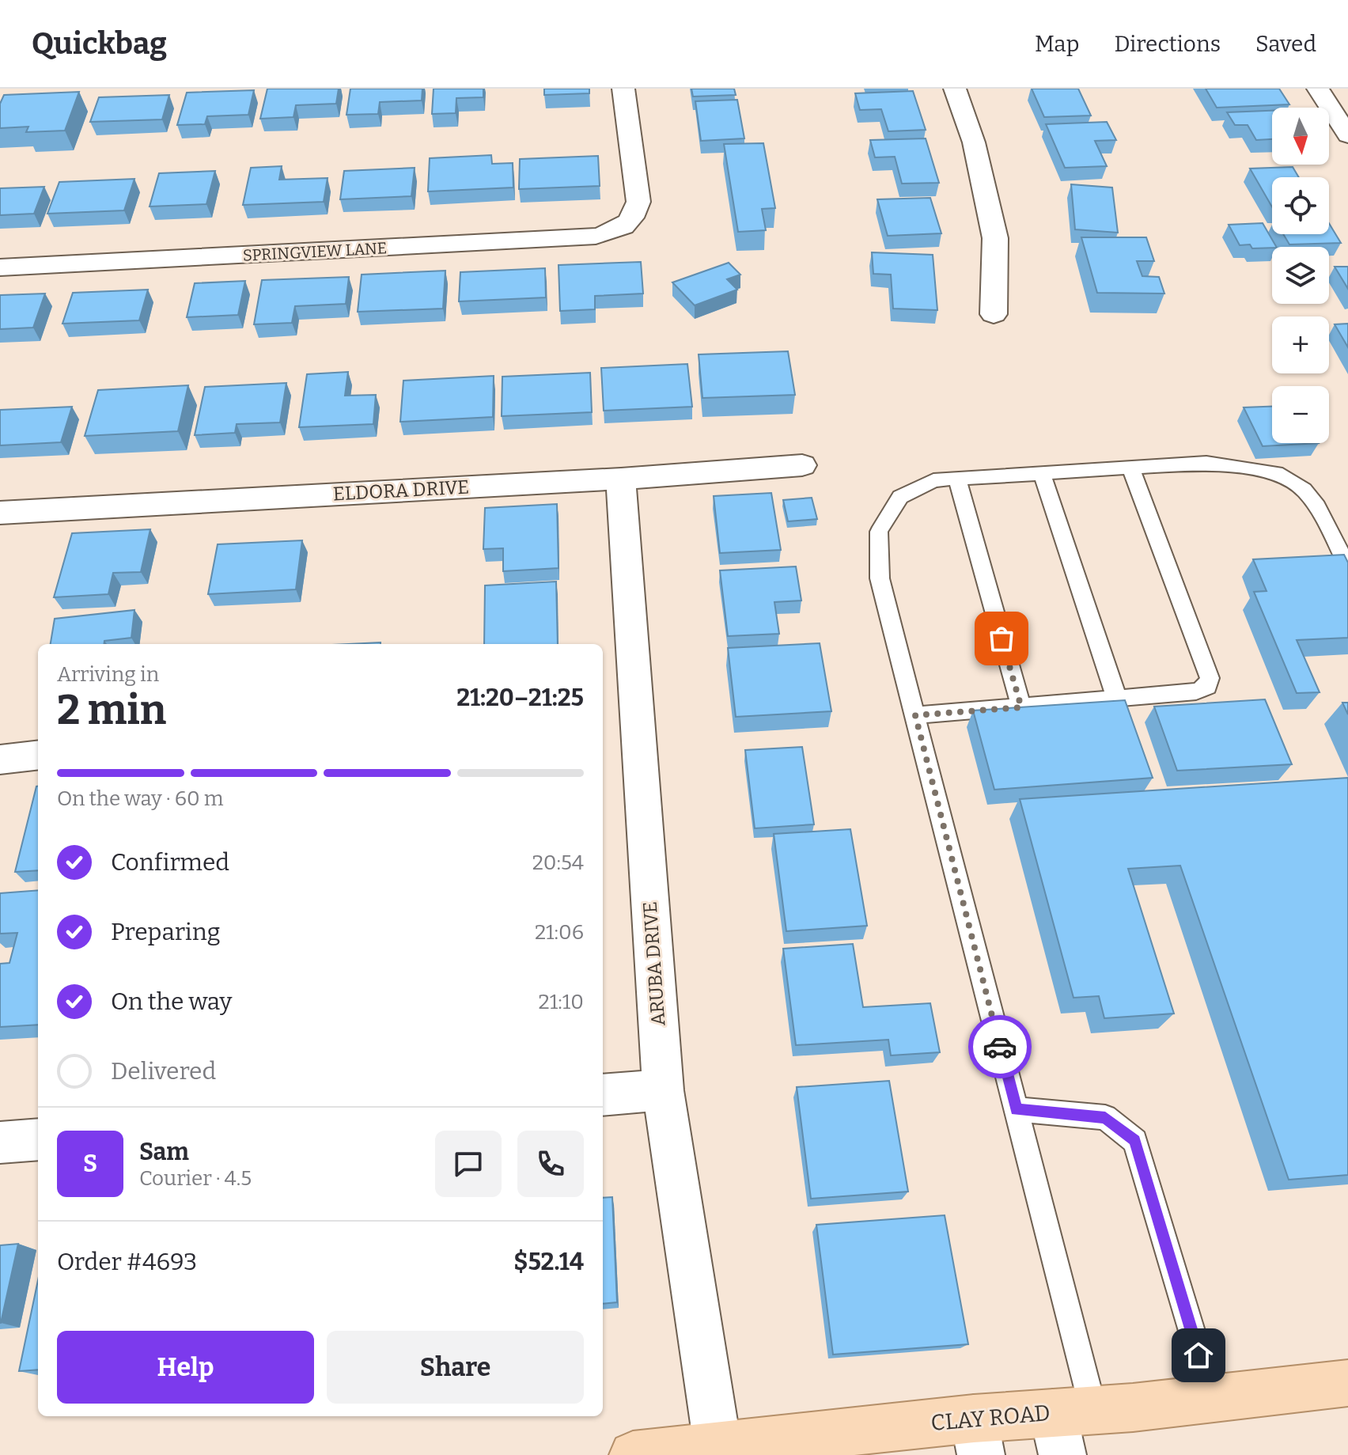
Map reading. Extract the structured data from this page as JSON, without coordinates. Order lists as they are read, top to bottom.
{
  "streets": {
    "main road": ["CLAY ROAD"],
    "street": ["SPRINGVIEW LANE", "ELDORA DRIVE", "ARUBA DRIVE"]
  },
  "crossings": [
    ["ELDORA DRIVE", "ARUBA DRIVE"],
    ["ARUBA DRIVE", "CLAY ROAD"]
  ],
  "north": "bottom",
  "page": {
    "header": "Quickbag",
    "nav": ["Map", "Directions", "Saved"],
    "map_buttons": ["+", "−"],
    "heading": ["2 min", "Arriving in", "21:20–21:25"],
    "panel": [
      "Sam",
      "Courier · 4.5",
      "Order #4693",
      "$52.14"
    ],
    "bar": "On the way · 60 m",
    "list": [
      ["Confirmed", "20:54"],
      ["Preparing", "21:06"],
      ["On the way", "21:10"],
      "Delivered"
    ],
    "round": "S",
    "buttons": ["Help", "Share"]
  }
}
